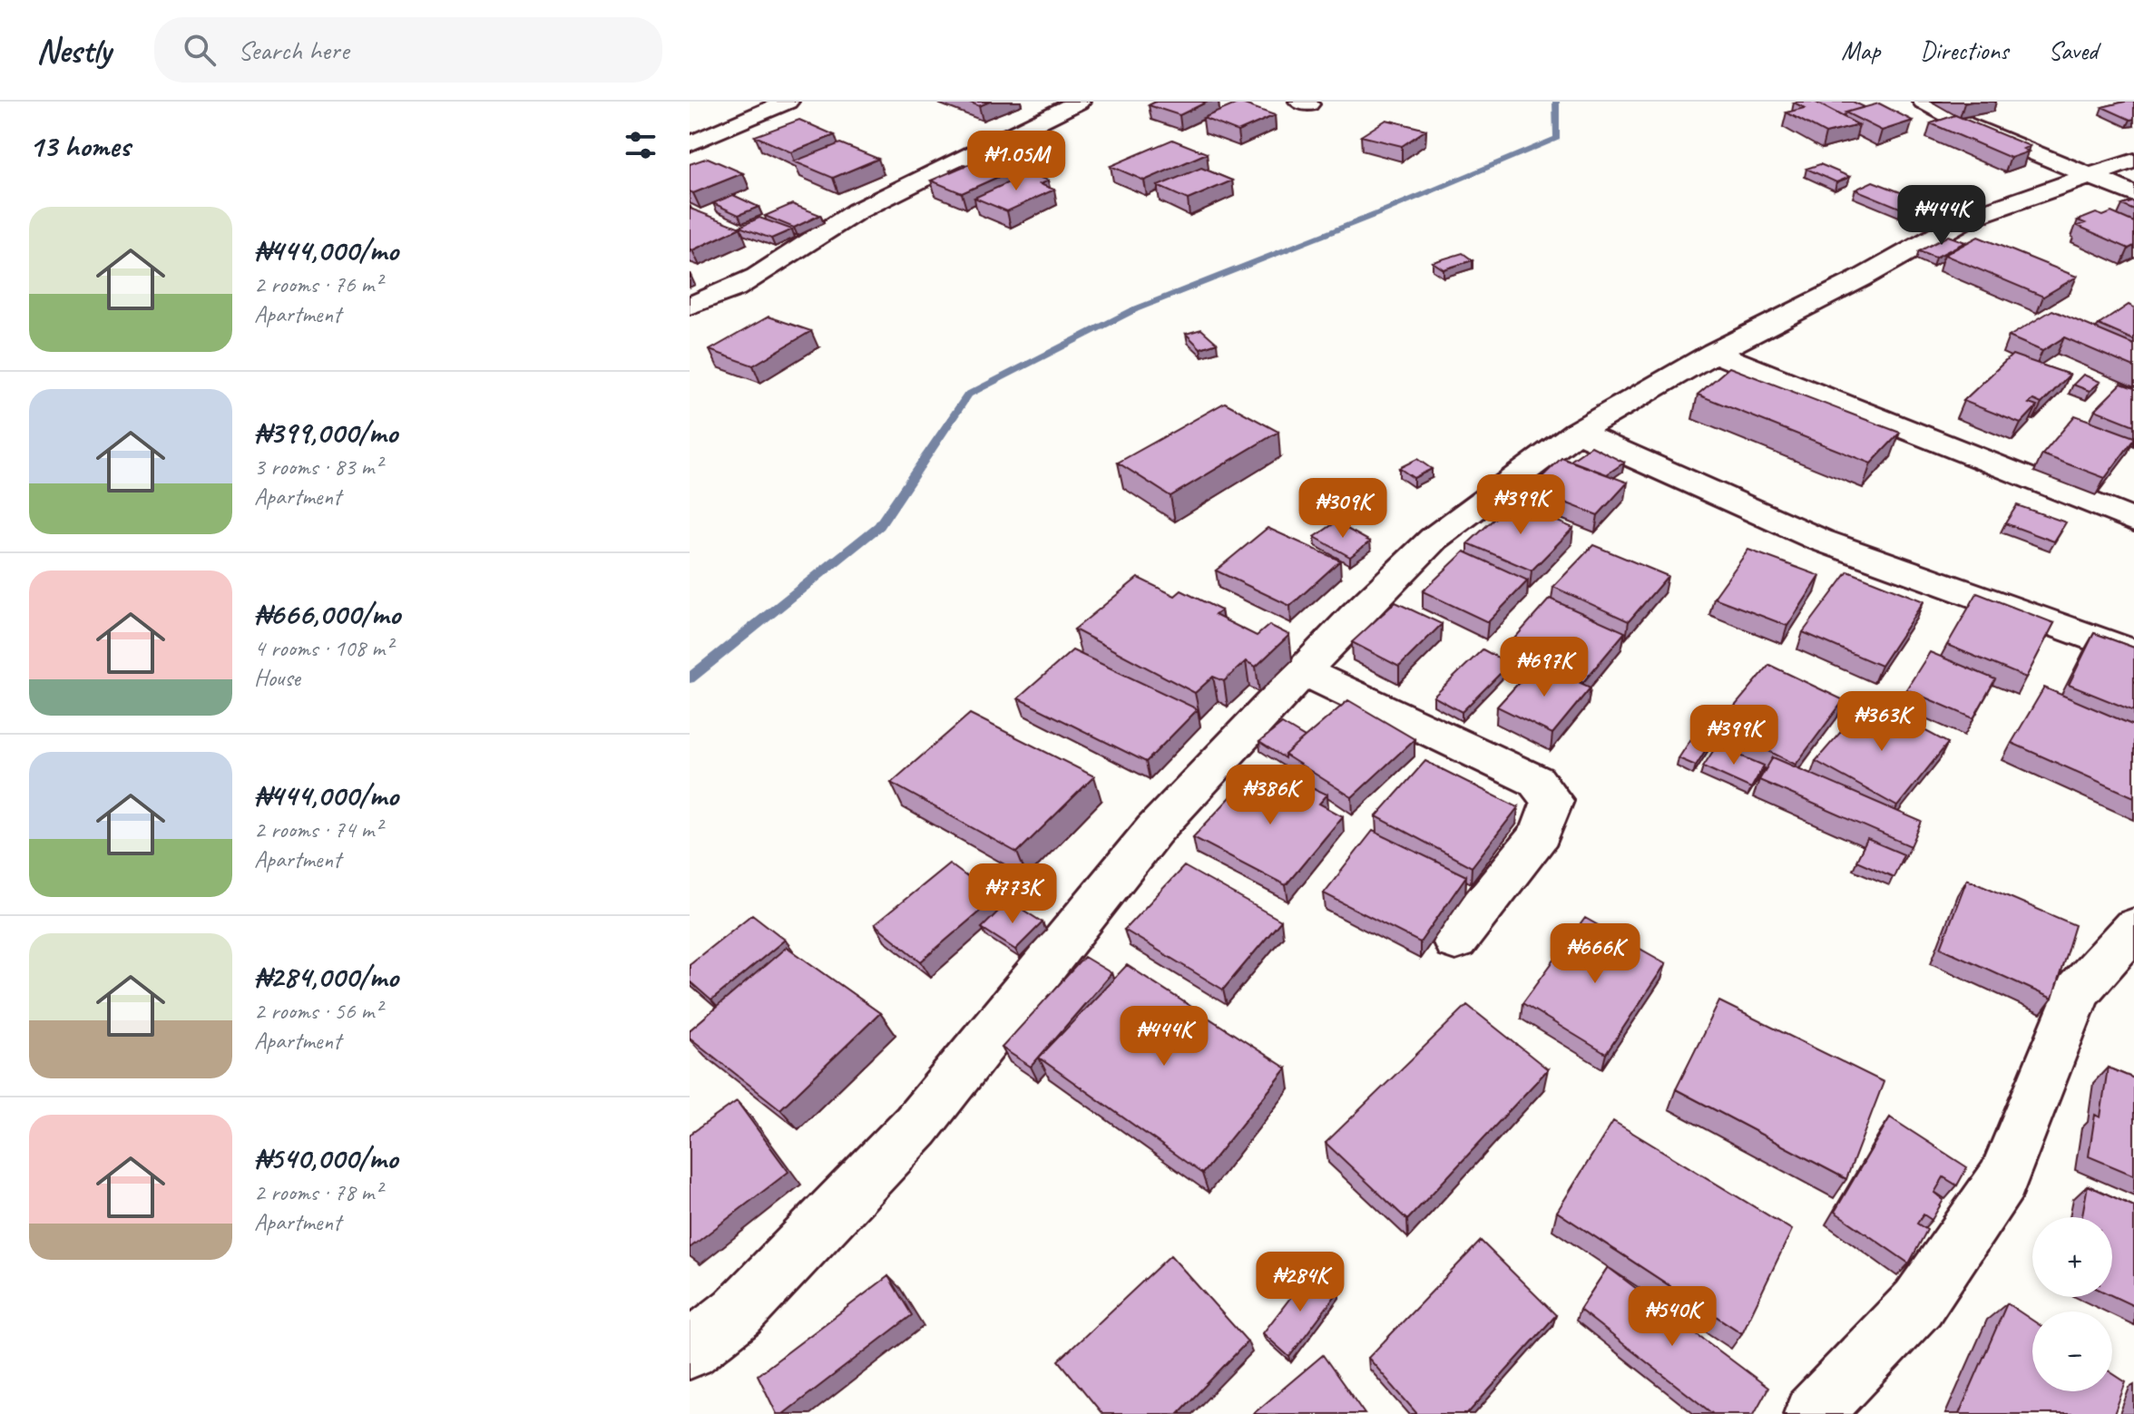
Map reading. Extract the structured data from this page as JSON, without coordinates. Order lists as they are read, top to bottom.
{
  "page": {
    "header": "Nestly",
    "search": "Search here",
    "nav": ["Map", "Directions", "Saved"],
    "heading": "13 homes",
    "price": [
      "₦1.05M",
      "₦444K",
      "₦399K",
      "₦309K",
      "₦697K",
      "₦363K",
      "₦399K",
      "₦386K",
      "₦773K",
      "₦666K",
      "₦444K",
      "₦284K",
      "₦540K"
    ],
    "list": [
      {
        "name": "₦444,000/mo",
        "note": "2 rooms · 76 m² · Apartment"
      },
      {
        "name": "₦399,000/mo",
        "note": "3 rooms · 83 m² · Apartment"
      },
      {
        "name": "₦666,000/mo",
        "note": "4 rooms · 108 m² · House"
      },
      {
        "name": "₦444,000/mo",
        "note": "2 rooms · 74 m² · Apartment"
      },
      {
        "name": "₦284,000/mo",
        "note": "2 rooms · 56 m² · Apartment"
      },
      {
        "name": "₦540,000/mo",
        "note": "2 rooms · 78 m² · Apartment"
      }
    ],
    "map_buttons": ["+", "−"]
  }
}
